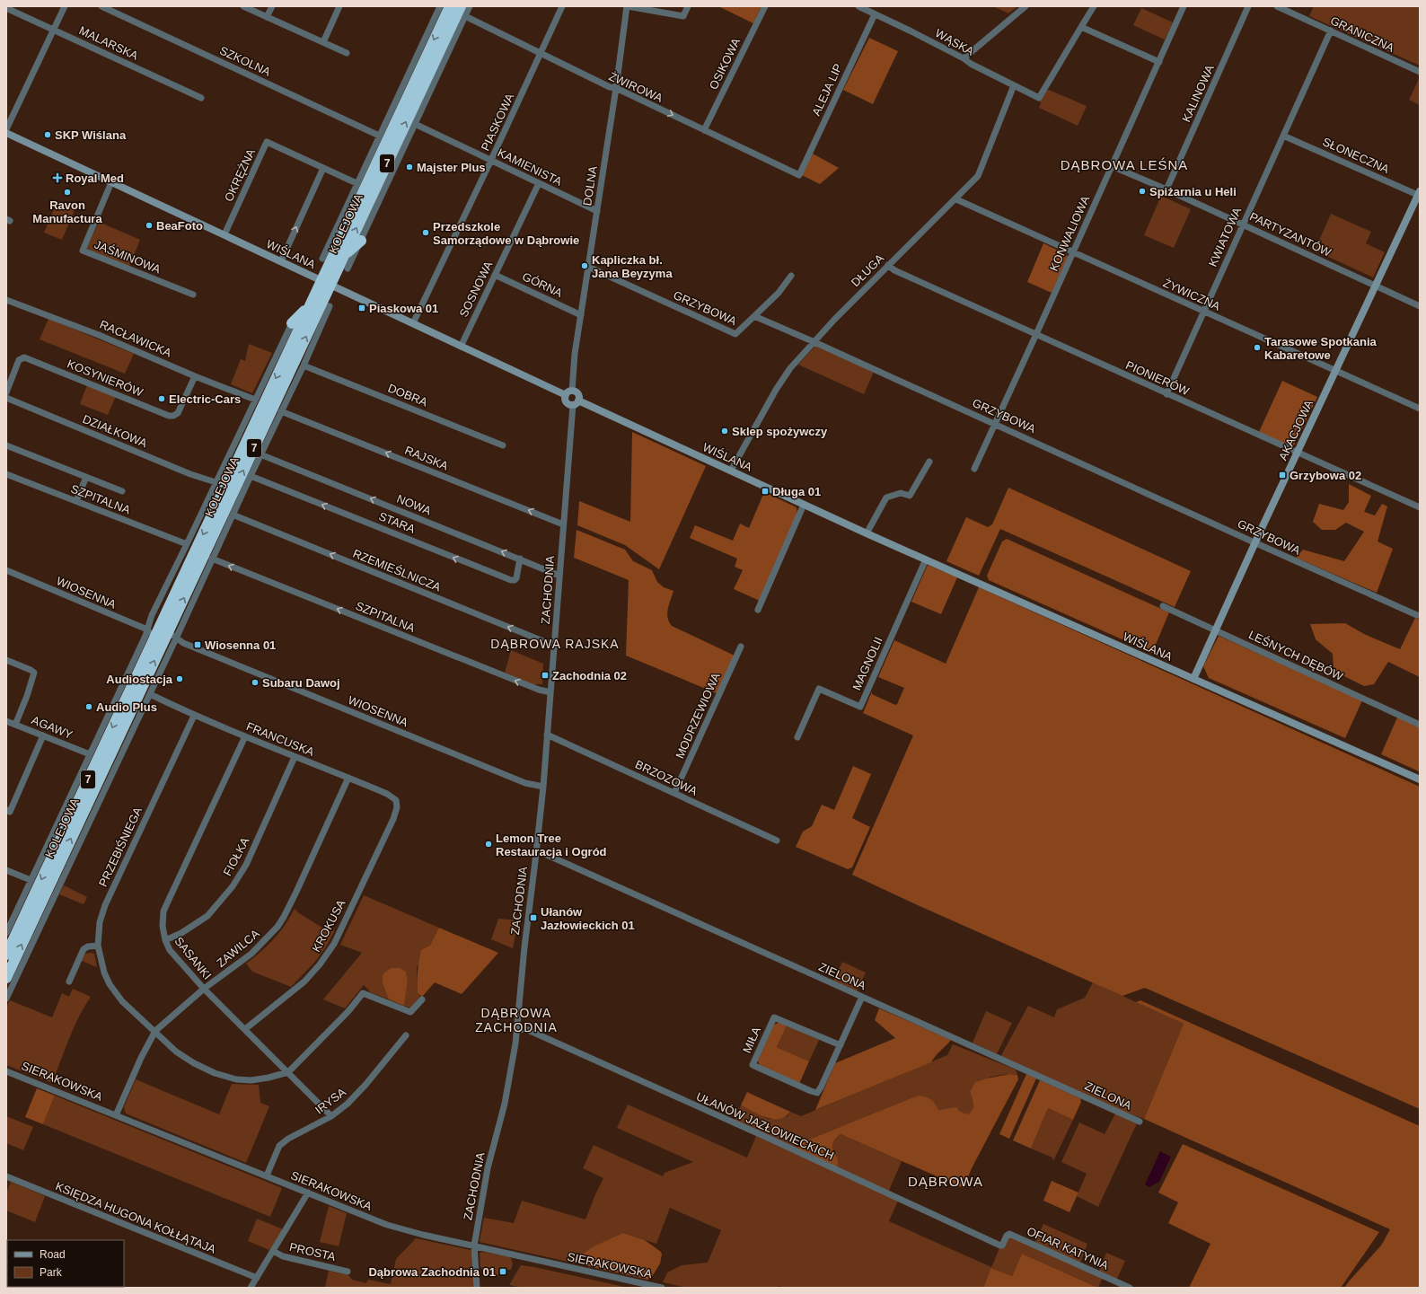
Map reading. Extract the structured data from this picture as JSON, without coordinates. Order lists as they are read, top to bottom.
{
  "streets": {
    "highway": ["7", "KOLEJOWA"],
    "main road": ["WIŚLANA", "AKACJOWA"],
    "street": [
      "GRANICZNA",
      "WĄSKA",
      "MALARSKA",
      "SZKOLNA",
      "OSIKOWA",
      "ŻWIROWA",
      "ALEJA LIP",
      "KALINOWA",
      "PIASKOWA",
      "SŁONECZNA",
      "KAMIENISTA",
      "OKRĘŻNA",
      "DOLNA",
      "KONWALIOWA",
      "PARTYZANTÓW",
      "KWIATOWA",
      "JAŚMINOWA",
      "DŁUGA",
      "GÓRNA",
      "SOSNOWA",
      "ŻYWICZNA",
      "GRZYBOWA",
      "RACŁAWICKA",
      "KOSYNIERÓW",
      "PIONIERÓW",
      "DOBRA",
      "DZIAŁKOWA",
      "RAJSKA",
      "SZPITALNA",
      "NOWA",
      "STARA",
      "RZEMIEŚLNICZA",
      "ZACHODNIA",
      "WIOSENNA",
      "LEŚNYCH DĘBÓW",
      "MAGNOLII",
      "MODRZEWIOWA",
      "AGAWY",
      "FRANCUSKA",
      "BRZOZOWA",
      "PRZEBIŚNIEGA",
      "FIOŁKA",
      "KROKUSA",
      "ZAWILCA",
      "SASANKI",
      "ZIELONA",
      "MIŁA",
      "SIERAKOWSKA",
      "IRYSA",
      "UŁANÓW JAZŁOWIECKICH",
      "KSIĘDZA HUGONA KOŁŁĄTAJA",
      "OFIAR KATYNIA",
      "PROSTA"
    ]
  },
  "crossings": [
    ["GRANICZNA", "KWIATOWA"],
    ["WĄSKA", "ALEJA LIP"],
    ["WĄSKA", "DŁUGA"],
    ["SZKOLNA", "KOLEJOWA"],
    ["OSIKOWA", "ŻWIROWA"],
    ["ŻWIROWA", "ALEJA LIP"],
    ["ŻWIROWA", "PIASKOWA"],
    ["ŻWIROWA", "DOLNA"],
    ["ŻWIROWA", "KOLEJOWA"],
    ["KALINOWA", "PARTYZANTÓW"],
    ["PIASKOWA", "KAMIENISTA"],
    ["PIASKOWA", "WIŚLANA"],
    ["SŁONECZNA", "KWIATOWA"],
    ["SŁONECZNA", "AKACJOWA"],
    ["KAMIENISTA", "DOLNA"],
    ["KAMIENISTA", "KOLEJOWA"],
    ["KAMIENISTA", "SOSNOWA"],
    ["OKRĘŻNA", "KOLEJOWA"],
    ["OKRĘŻNA", "WIŚLANA"],
    ["DOLNA", "WIŚLANA"],
    ["DOLNA", "GÓRNA"],
    ["DOLNA", "GRZYBOWA"],
    ["DOLNA", "ZACHODNIA"],
    ["KOLEJOWA", "WIŚLANA"],
    ["KOLEJOWA", "RACŁAWICKA"],
    ["KOLEJOWA", "DOBRA"],
    ["KOLEJOWA", "DZIAŁKOWA"],
    ["KOLEJOWA", "RAJSKA"],
    ["KOLEJOWA", "SZPITALNA"],
    ["KOLEJOWA", "NOWA"],
    ["KOLEJOWA", "STARA"],
    ["KOLEJOWA", "RZEMIEŚLNICZA"],
    ["KOLEJOWA", "WIOSENNA"],
    ["KOLEJOWA", "AGAWY"],
    ["KOLEJOWA", "FRANCUSKA"],
    ["KONWALIOWA", "PARTYZANTÓW"],
    ["KONWALIOWA", "ŻYWICZNA"],
    ["KONWALIOWA", "GRZYBOWA"],
    ["KONWALIOWA", "PIONIERÓW"],
    ["PARTYZANTÓW", "KWIATOWA"],
    ["PARTYZANTÓW", "AKACJOWA"],
    ["KWIATOWA", "ŻYWICZNA"],
    ["KWIATOWA", "PIONIERÓW"],
    ["WIŚLANA", "JAŚMINOWA"],
    ["WIŚLANA", "DŁUGA"],
    ["WIŚLANA", "SOSNOWA"],
    ["WIŚLANA", "AKACJOWA"],
    ["WIŚLANA", "ZACHODNIA"],
    ["WIŚLANA", "MAGNOLII"],
    ["DŁUGA", "ŻYWICZNA"],
    ["DŁUGA", "GRZYBOWA"],
    ["DŁUGA", "PIONIERÓW"],
    ["GÓRNA", "SOSNOWA"],
    ["ŻYWICZNA", "AKACJOWA"],
    ["GRZYBOWA", "AKACJOWA"],
    ["RACŁAWICKA", "KOSYNIERÓW"],
    ["PIONIERÓW", "AKACJOWA"],
    ["AKACJOWA", "LEŚNYCH DĘBÓW"],
    ["RAJSKA", "ZACHODNIA"],
    ["SZPITALNA", "ZACHODNIA"],
    ["NOWA", "STARA"],
    ["NOWA", "ZACHODNIA"],
    ["RZEMIEŚLNICZA", "ZACHODNIA"],
    ["ZACHODNIA", "WIOSENNA"],
    ["ZACHODNIA", "BRZOZOWA"],
    ["ZACHODNIA", "ZIELONA"],
    ["ZACHODNIA", "SIERAKOWSKA"],
    ["ZACHODNIA", "UŁANÓW JAZŁOWIECKICH"],
    ["MODRZEWIOWA", "BRZOZOWA"],
    ["FRANCUSKA", "PRZEBIŚNIEGA"],
    ["FRANCUSKA", "FIOŁKA"],
    ["FRANCUSKA", "KROKUSA"],
    ["FRANCUSKA", "ZAWILCA"],
    ["FRANCUSKA", "SASANKI"],
    ["PRZEBIŚNIEGA", "ZAWILCA"],
    ["PRZEBIŚNIEGA", "SASANKI"],
    ["FIOŁKA", "SASANKI"],
    ["KROKUSA", "SASANKI"],
    ["ZAWILCA", "SASANKI"],
    ["ZAWILCA", "SIERAKOWSKA"],
    ["SASANKI", "IRYSA"],
    ["ZIELONA", "MIŁA"],
    ["SIERAKOWSKA", "IRYSA"],
    ["SIERAKOWSKA", "PROSTA"],
    ["UŁANÓW JAZŁOWIECKICH", "OFIAR KATYNIA"],
    ["KSIĘDZA HUGONA KOŁŁĄTAJA", "PROSTA"]
  ],
  "one_way": [
    "RAJSKA",
    "SZPITALNA",
    "NOWA",
    "STARA",
    "RZEMIEŚLNICZA"
  ],
  "districts": [
    "DĄBROWA LEŚNA",
    "DĄBROWA RAJSKA",
    "DĄBROWA ZACHODNIA",
    "DĄBROWA"
  ],
  "places": {
    "other": [
      "SKP Wiślana",
      "Majster Plus",
      "Spiżarnia u Heli",
      "Ravon Manufactura",
      "BeaFoto",
      "Przedszkole Samorządowe w Dąbrowie",
      "Kapliczka bł. Jana Beyzyma",
      "Tarasowe Spotkania Kabaretowe",
      "Electric-Cars",
      "Sklep spożywczy",
      "Audiostacja",
      "Subaru Dawoj",
      "Audio Plus",
      "Lemon Tree Restauracja i Ogród"
    ],
    "health": ["Royal Med"],
    "transit": [
      "Piaskowa 01",
      "Grzybowa 02",
      "Długa 01",
      "Wiosenna 01",
      "Zachodnia 02",
      "Ułanów Jazłowieckich 01",
      "Dąbrowa Zachodnia 01"
    ]
  },
  "legend": ["Road", "Park"]
}
